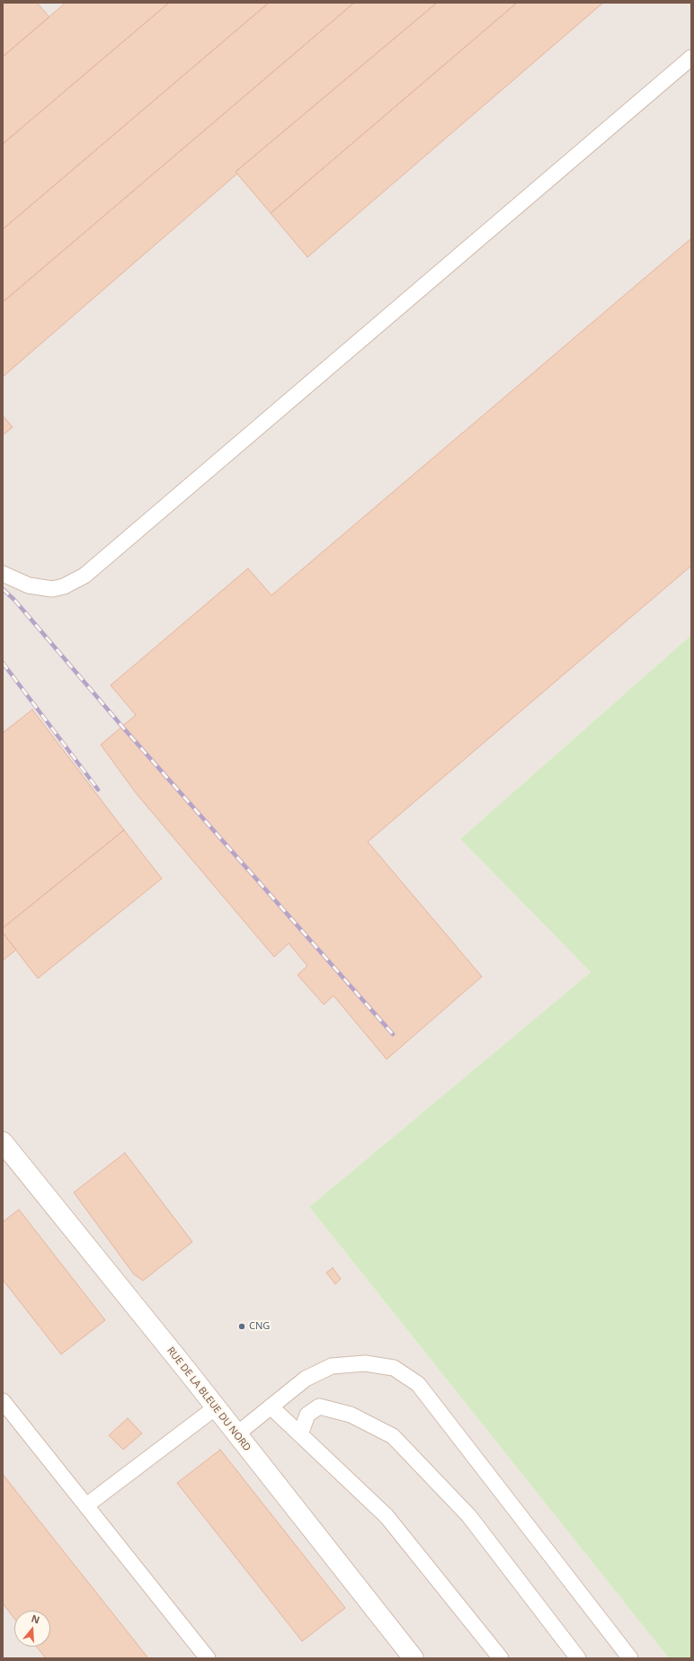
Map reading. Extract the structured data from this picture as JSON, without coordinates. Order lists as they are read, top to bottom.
{
  "streets": {
    "street": ["RUE DE LA BLEUE DU NORD"]
  },
  "places": ["CNG"],
  "north": "top"
}
